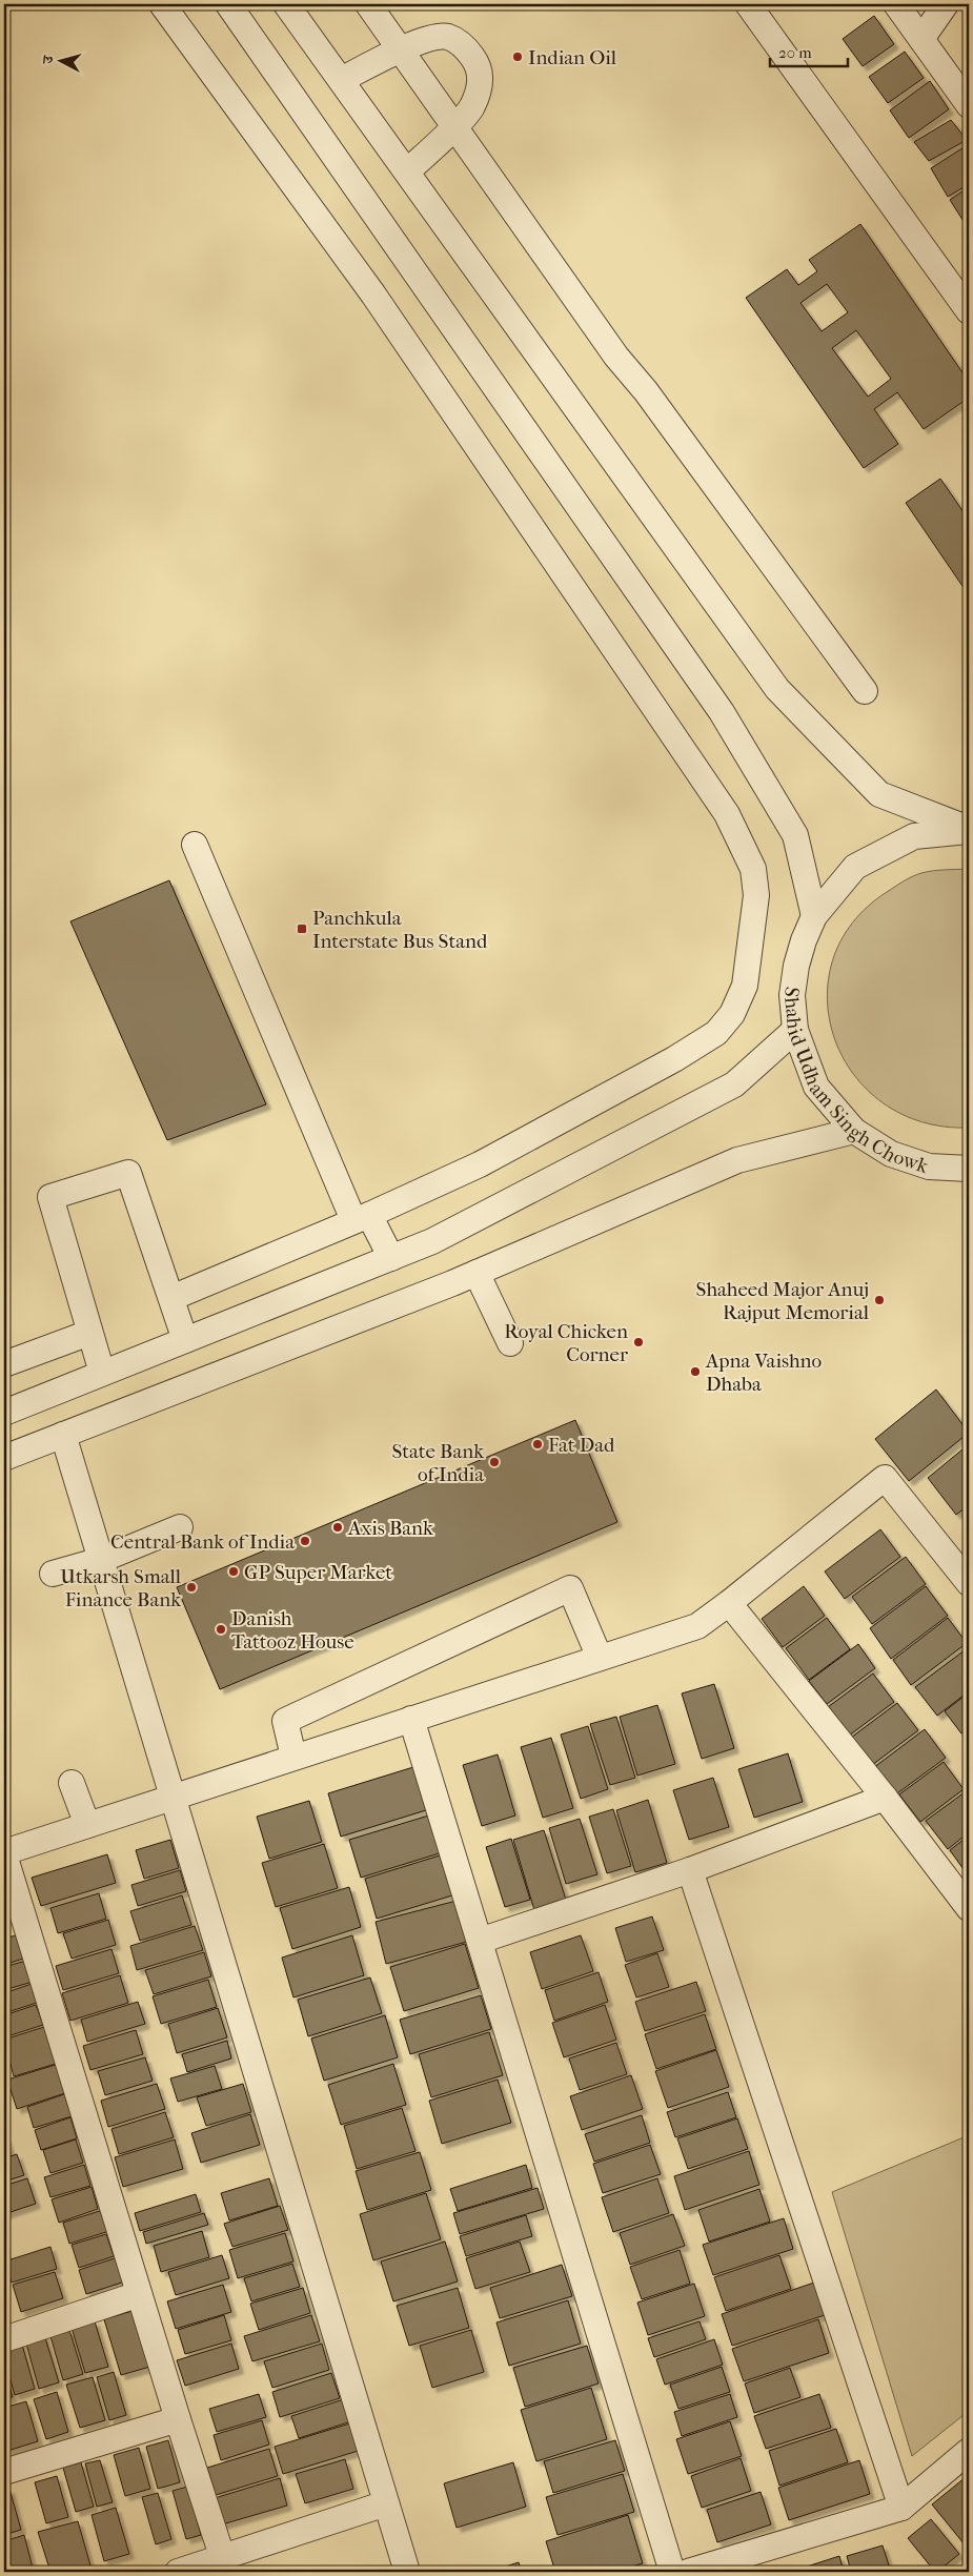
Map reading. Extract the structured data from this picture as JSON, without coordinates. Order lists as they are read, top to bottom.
{
  "streets": {
    "street": ["Shahid Udham Singh Chowk"]
  },
  "places": {
    "other": [
      "Indian Oil",
      "Shaheed Major Anuj Rajput Memorial",
      "Royal Chicken Corner",
      "Apna Vaishno Dhaba",
      "Fat Dad",
      "State Bank of India",
      "Axis Bank",
      "Central Bank of India",
      "GP Super Market",
      "Utkarsh Small Finance Bank",
      "Danish Tattooz House"
    ],
    "transit": ["Panchkula Interstate Bus Stand"]
  },
  "scale_bar": "20 m",
  "north": "left"
}
